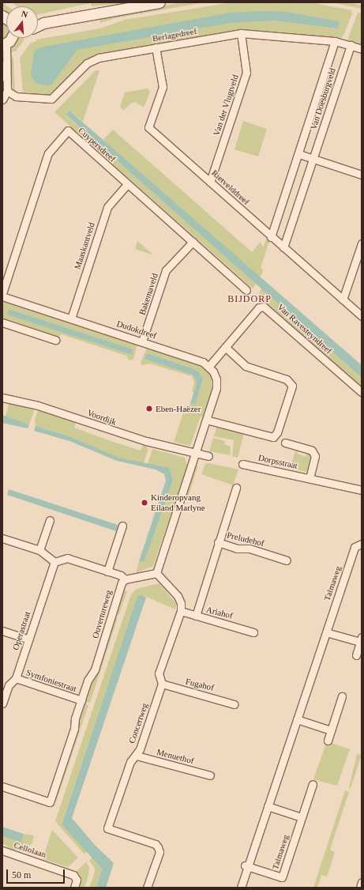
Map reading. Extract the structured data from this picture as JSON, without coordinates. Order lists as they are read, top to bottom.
{
  "streets": {
    "street": [
      "Berlagedreef",
      "Van Doesburgveld",
      "Van der Vlugtveld",
      "Cuypersdreef",
      "Rietvelddreef",
      "Maaskantveld",
      "Bakemaveld",
      "Van Ravesteyndreef",
      "Dudokdreef",
      "Voordijk",
      "Dorpsstraat",
      "Preludehof",
      "Talmaweg",
      "Ariahof",
      "Ouvertureweg",
      "Operastraat",
      "Symfoniestraat",
      "Fugahof",
      "Concertweg",
      "Menuethof",
      "Cellolaan"
    ]
  },
  "crossings": [
    ["Berlagedreef", "Van Doesburgveld"],
    ["Berlagedreef", "Van der Vlugtveld"],
    ["Berlagedreef", "Rietvelddreef"],
    ["Van Doesburgveld", "Rietvelddreef"],
    ["Van der Vlugtveld", "Rietvelddreef"],
    ["Cuypersdreef", "Maaskantveld"],
    ["Cuypersdreef", "Bakemaveld"],
    ["Maaskantveld", "Dudokdreef"],
    ["Bakemaveld", "Dudokdreef"],
    ["Van Ravesteyndreef", "Dudokdreef"],
    ["Ariahof", "Concertweg"],
    ["Ouvertureweg", "Symfoniestraat"],
    ["Operastraat", "Symfoniestraat"],
    ["Fugahof", "Concertweg"],
    ["Concertweg", "Menuethof"]
  ],
  "districts": ["BIJDORP"],
  "places": ["Eben-Haëzer", "Kinderopvang Eiland Marlyne"],
  "scale_bar": "50 m",
  "north": "top"
}
